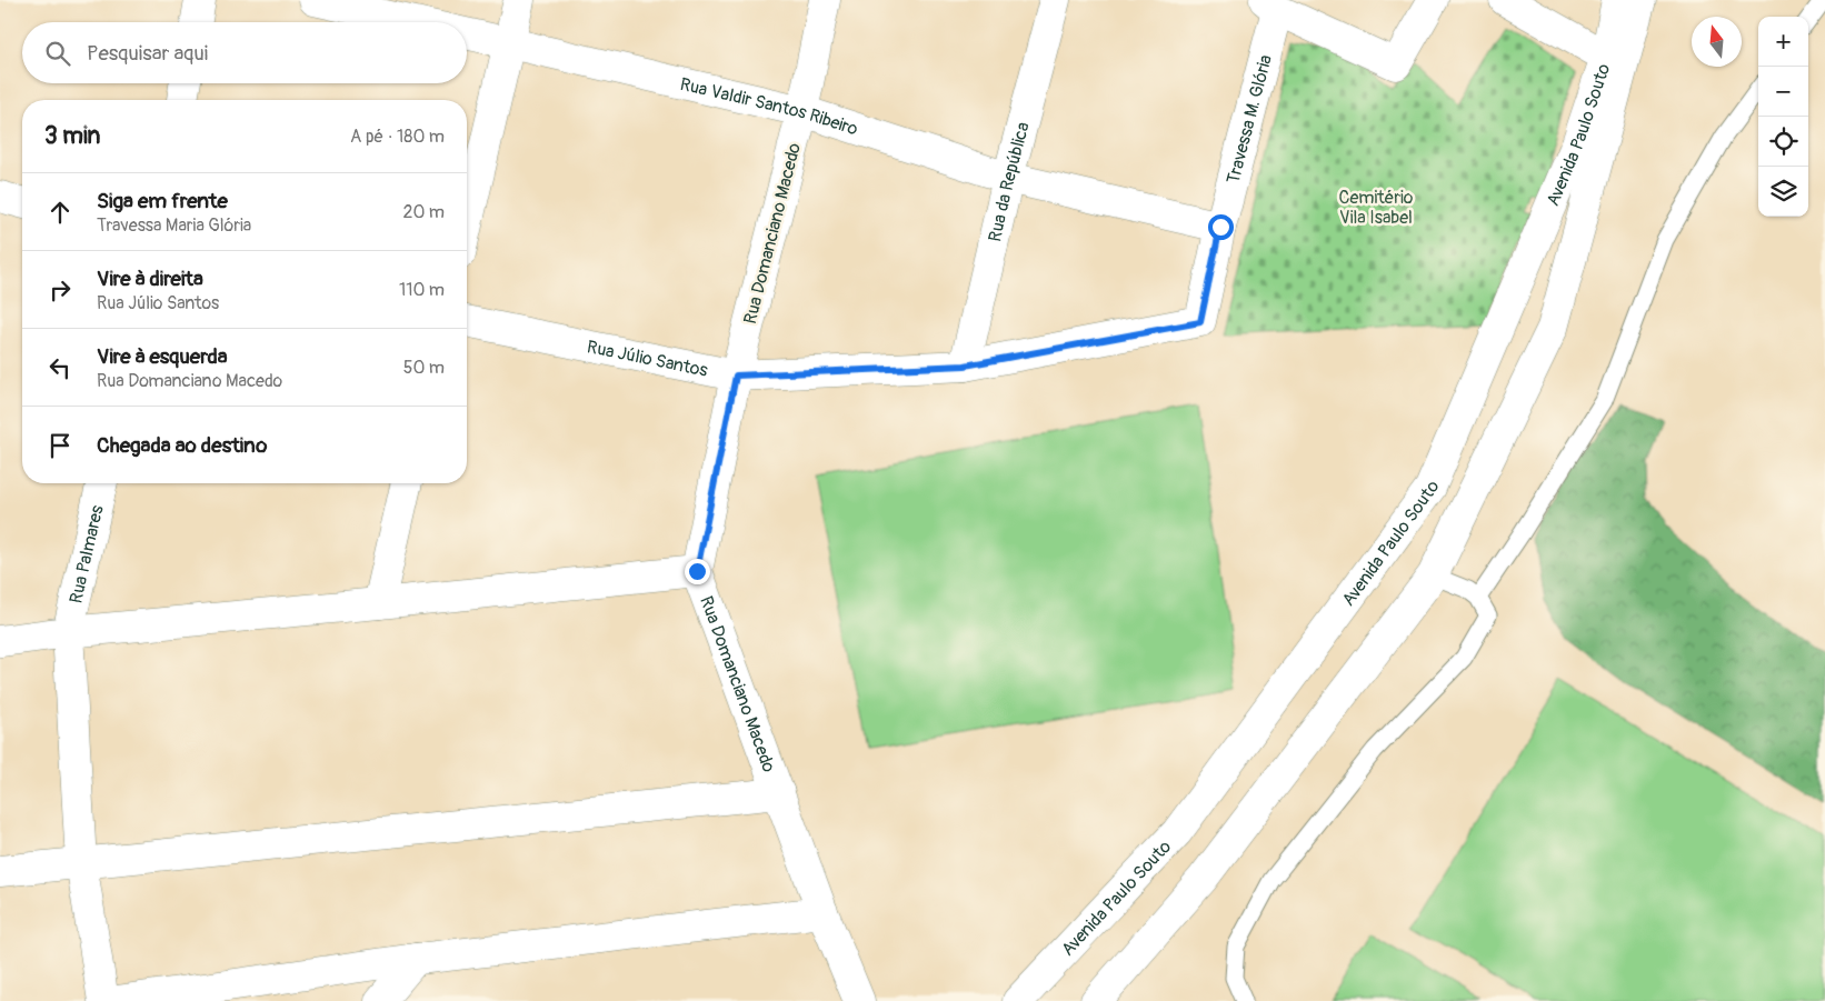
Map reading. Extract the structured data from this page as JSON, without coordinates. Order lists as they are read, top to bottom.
{
  "streets": {
    "street": [
      "Rua Valdir Santos Ribeiro",
      "Travessa M. Glória",
      "Avenida Paulo Souto",
      "Rua da República",
      "Rua Domanciano Macedo",
      "Rua Júlio Santos",
      "Rua Palmares"
    ]
  },
  "crossings": [
    ["Rua Valdir Santos Ribeiro", "Travessa M. Glória"],
    ["Rua Valdir Santos Ribeiro", "Rua da República"],
    ["Rua Valdir Santos Ribeiro", "Rua Domanciano Macedo"],
    ["Travessa M. Glória", "Rua Júlio Santos"],
    ["Rua da República", "Rua Júlio Santos"],
    ["Rua Domanciano Macedo", "Rua Júlio Santos"]
  ],
  "parks": ["Cemitério Vila Isabel"],
  "north": "top",
  "page": {
    "map_buttons": ["+", "−"],
    "search": "Pesquisar aqui",
    "heading": ["3 min", "A pé · 180 m"],
    "list": [
      ["Siga em frente", "Travessa Maria Glória", "20 m"],
      ["Vire à direita", "Rua Júlio Santos", "110 m"],
      ["Vire à esquerda", "Rua Domanciano Macedo", "50 m"],
      "Chegada ao destino"
    ]
  }
}
